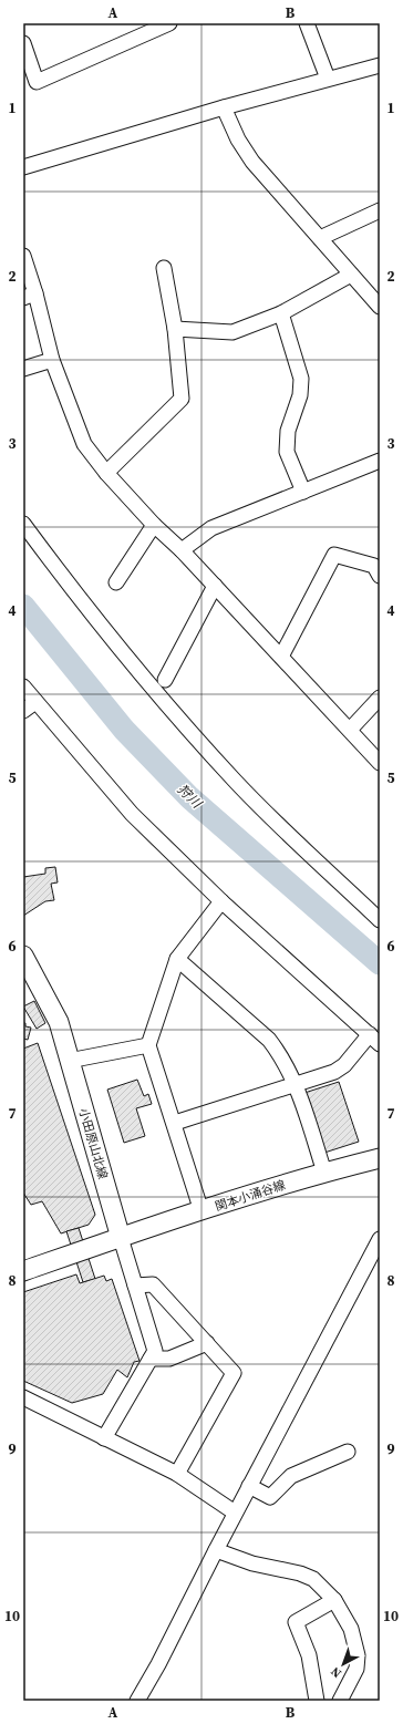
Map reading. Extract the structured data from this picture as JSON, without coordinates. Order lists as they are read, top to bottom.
{
  "streets": {
    "main road": ["小田原山北線", "関本小涌谷線"]
  },
  "crossings": [
    ["小田原山北線", "関本小涌谷線"]
  ],
  "water": ["狩川"],
  "north": "bottom left",
  "grid": {
    "columns": ["A", "B"],
    "rows": [
      "1",
      "2",
      "3",
      "4",
      "5",
      "6",
      "7",
      "8",
      "9",
      "10"
    ]
  }
}
